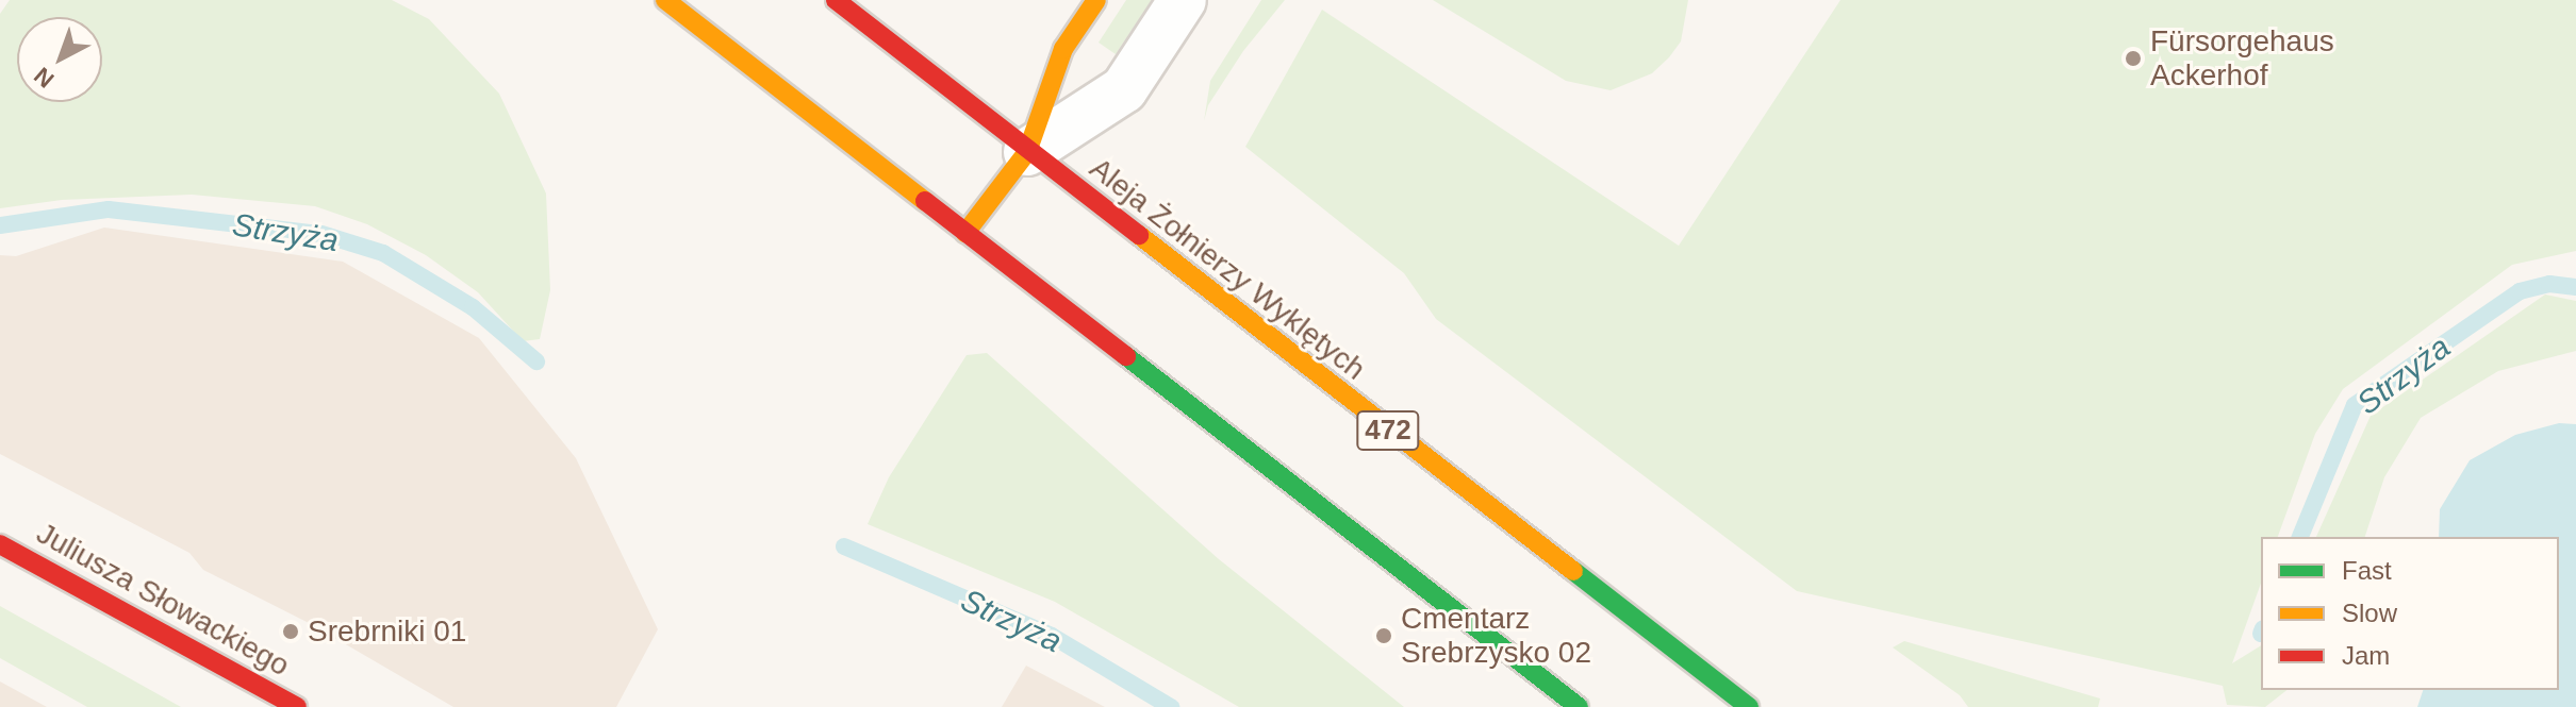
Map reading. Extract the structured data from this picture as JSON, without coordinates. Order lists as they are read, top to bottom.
{
  "streets": {
    "main road": ["Aleja Żołnierzy Wyklętych", "472", "Juliusza Słowackiego"]
  },
  "water": ["Strzyża"],
  "places": ["Fürsorgehaus Ackerhof", "Srebrniki 01", "Cmentarz Srebrzysko 02"],
  "legend": ["Fast", "Slow", "Jam"],
  "north": "bottom left"
}
